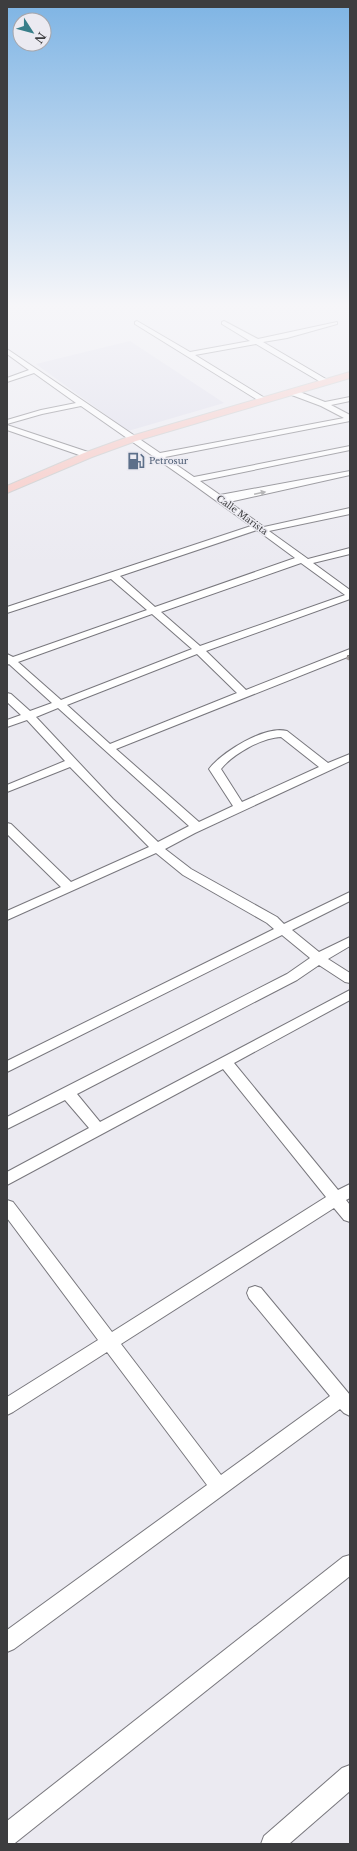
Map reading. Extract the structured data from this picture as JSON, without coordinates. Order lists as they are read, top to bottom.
{
  "streets": {
    "street": ["Calle Marista"]
  },
  "places": {
    "fuel station": ["Petrosur"]
  },
  "north": "bottom right"
}
